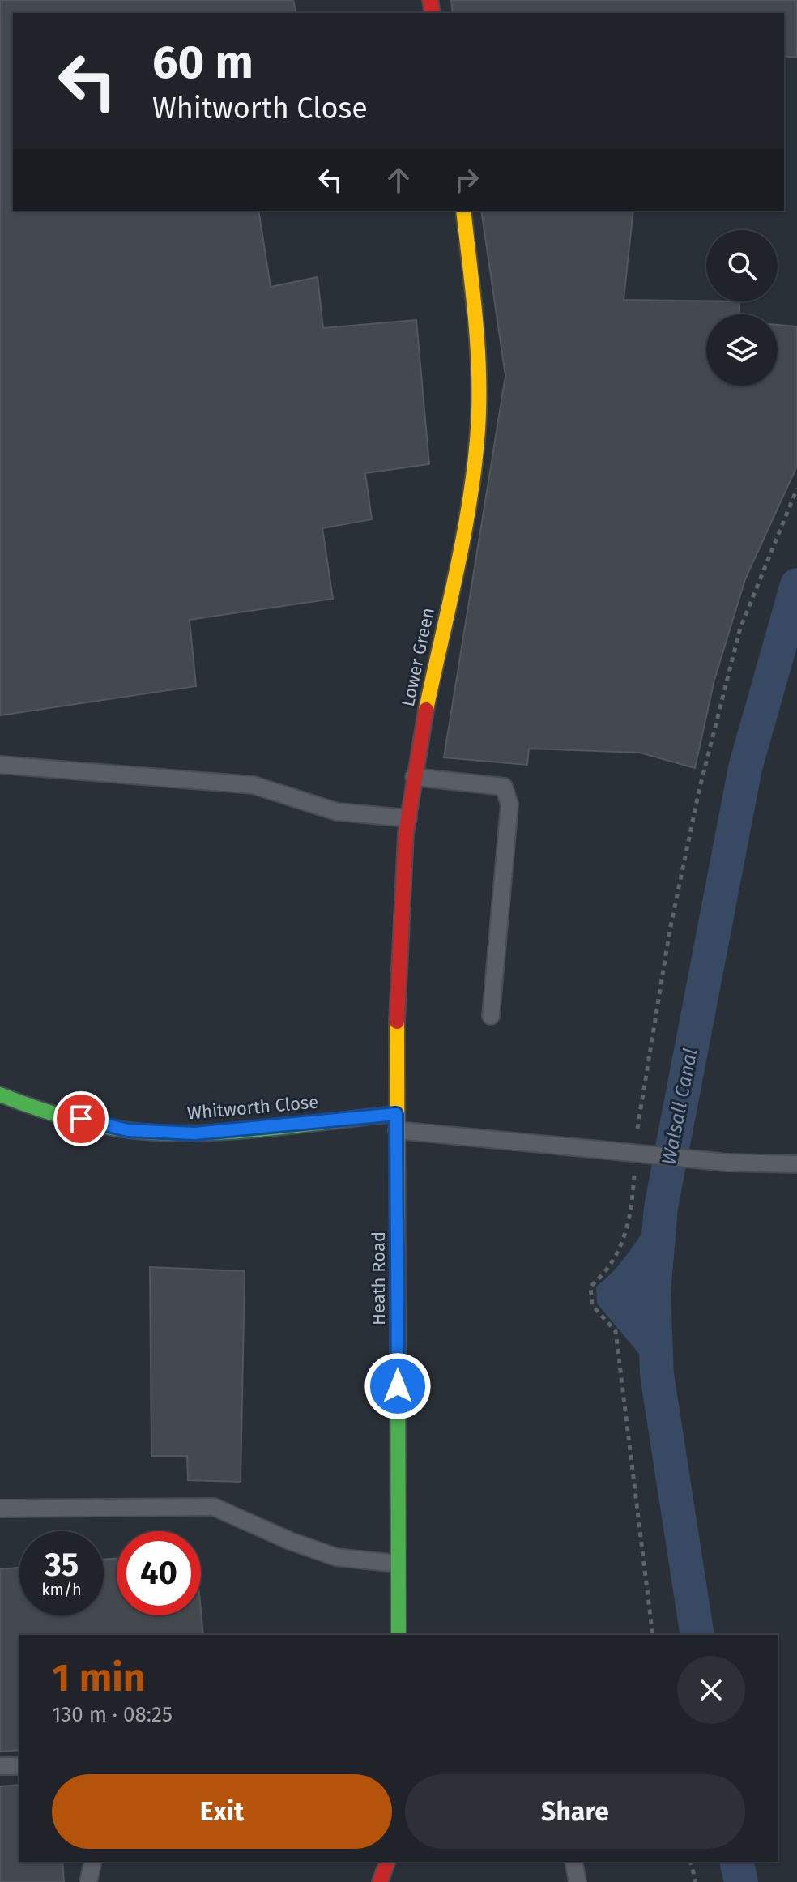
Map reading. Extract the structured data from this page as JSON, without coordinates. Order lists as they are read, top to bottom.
{
  "streets": {
    "street": ["Lower Green", "Whitworth Close", "Heath Road"]
  },
  "crossings": [
    ["Lower Green", "Whitworth Close"],
    ["Lower Green", "Heath Road"],
    ["Whitworth Close", "Heath Road"]
  ],
  "water": ["Walsall Canal"],
  "page": {
    "turn": ["60 m", "Whitworth Close"],
    "speed": "35 km/h",
    "limit": "40",
    "heading": ["1 min", "130 m · 08:25"],
    "buttons": ["Exit", "Share"]
  }
}
